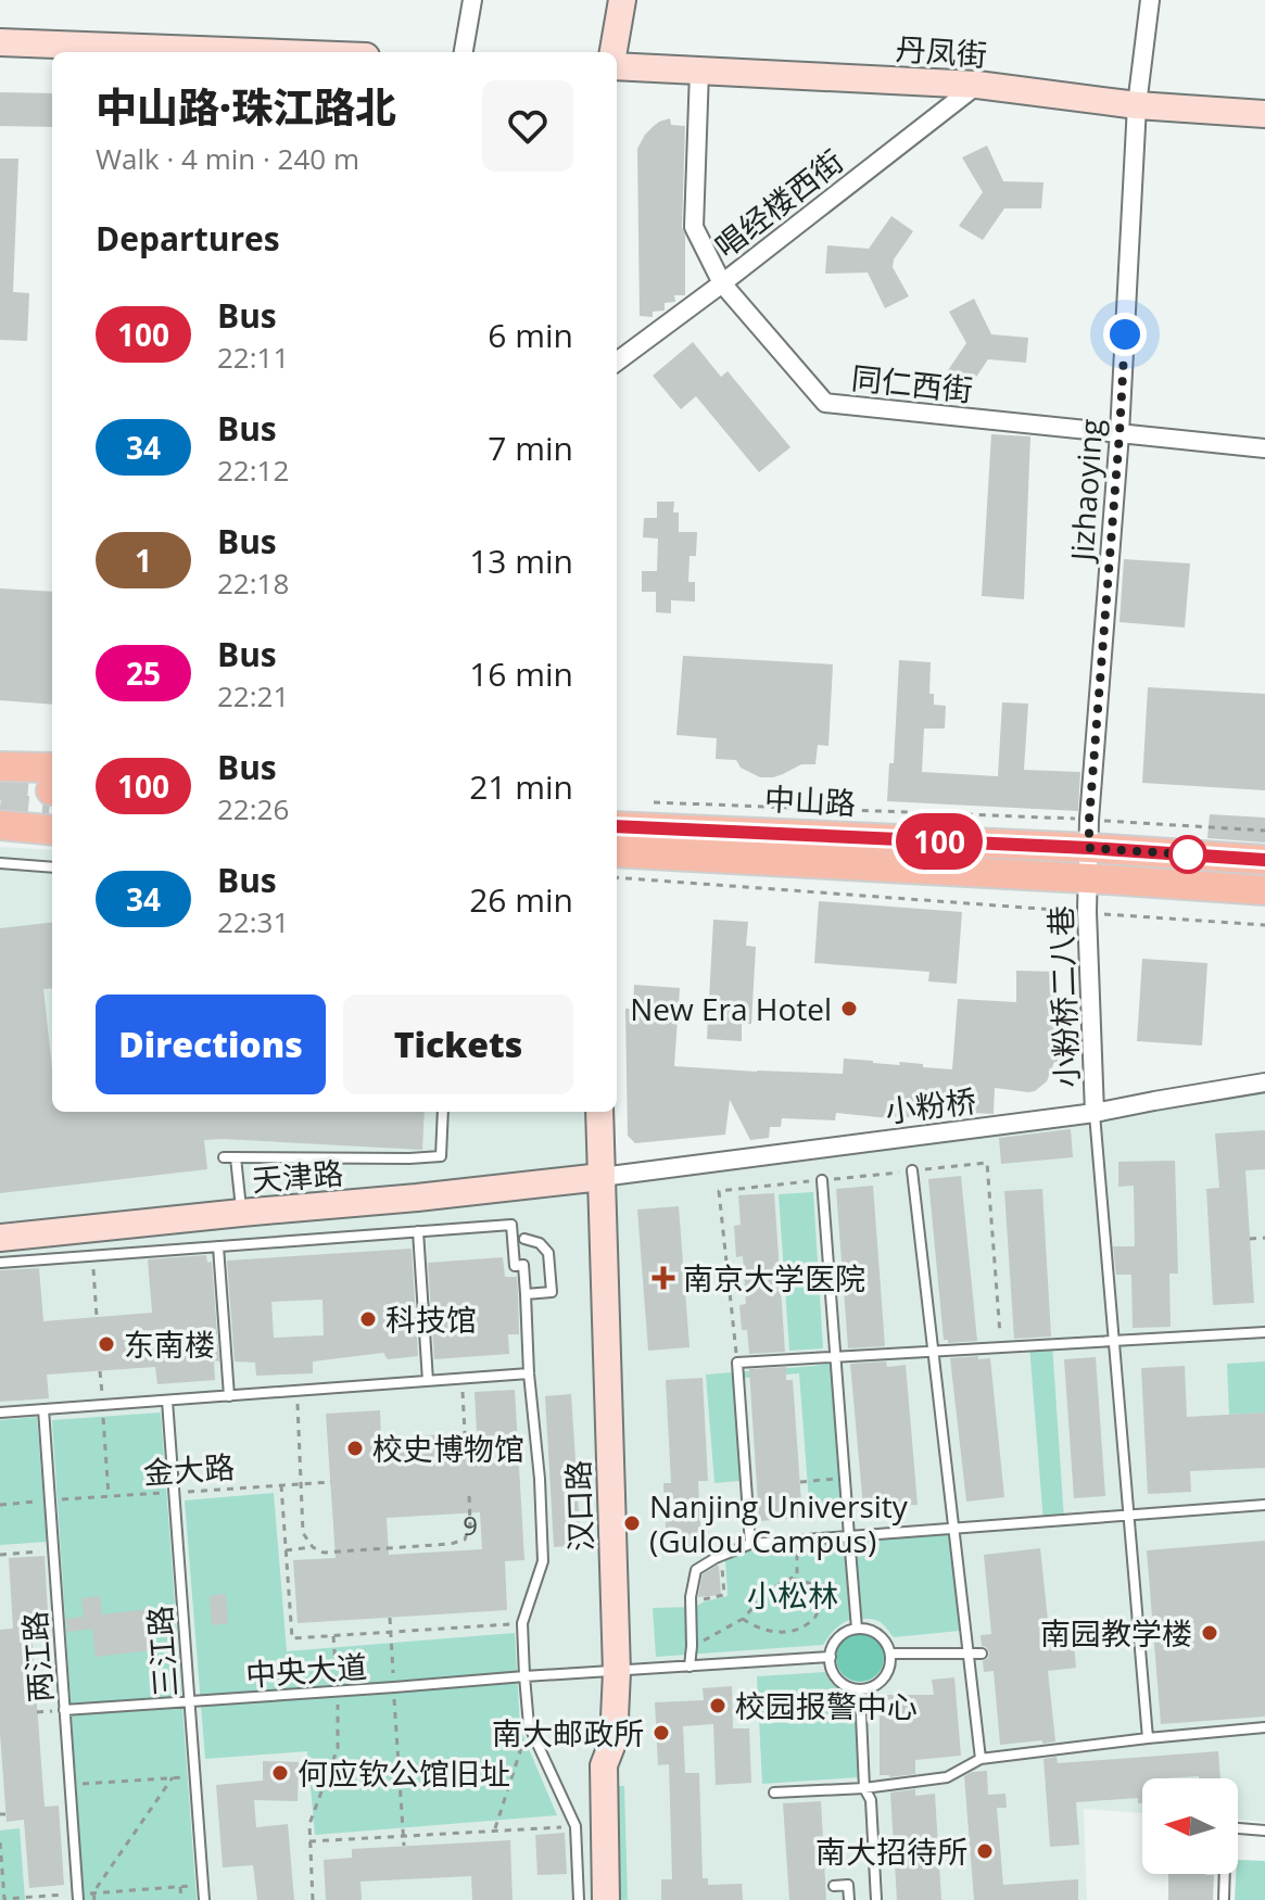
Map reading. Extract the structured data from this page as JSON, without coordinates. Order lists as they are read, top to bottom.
{
  "streets": {
    "street": [
      "丹凤街",
      "唱经楼西街",
      "同仁西街",
      "Jizhaoying",
      "小粉桥二八巷",
      "小粉桥",
      "天津路",
      "汉口路"
    ],
    "lane": ["三江路", "两江路", "中央大道"],
    "path": ["金大路"]
  },
  "crossings": [
    ["丹凤街", "唱经楼西街"],
    ["丹凤街", "同仁西街"],
    ["丹凤街", "Jizhaoying"],
    ["唱经楼西街", "同仁西街"],
    ["同仁西街", "Jizhaoying"],
    ["Jizhaoying", "小粉桥二八巷"],
    ["小粉桥二八巷", "小粉桥"],
    ["小粉桥", "天津路"],
    ["小粉桥", "汉口路"],
    ["天津路", "汉口路"],
    ["金大路", "三江路"],
    ["金大路", "两江路"],
    ["汉口路", "中央大道"],
    ["三江路", "中央大道"],
    ["两江路", "中央大道"]
  ],
  "parks": ["小松林"],
  "places": {
    "other": [
      "New Era Hotel",
      "科技馆",
      "东南楼",
      "校史博物馆",
      "Nanjing University (Gulou Campus)",
      "南园教学楼",
      "校园报警中心",
      "南大邮政所",
      "何应钦公馆旧址",
      "南大招待所"
    ],
    "health": ["南京大学医院"]
  },
  "lines": ["bus line 100"],
  "house_numbers": ["9"],
  "north": "left",
  "page": {
    "on_map": "100",
    "heading": [
      ["中山路·珠江路北", "Walk · 4 min · 240 m"],
      "Departures"
    ],
    "list": [
      {
        "mark": "100",
        "name": "Bus",
        "note": "22:11",
        "value": "6 min"
      },
      {
        "mark": "34",
        "name": "Bus",
        "note": "22:12",
        "value": "7 min"
      },
      {
        "mark": "1",
        "name": "Bus",
        "note": "22:18",
        "value": "13 min"
      },
      {
        "mark": "25",
        "name": "Bus",
        "note": "22:21",
        "value": "16 min"
      },
      {
        "mark": "100",
        "name": "Bus",
        "note": "22:26",
        "value": "21 min"
      },
      {
        "mark": "34",
        "name": "Bus",
        "note": "22:31",
        "value": "26 min"
      }
    ],
    "buttons": ["Directions", "Tickets"]
  }
}
